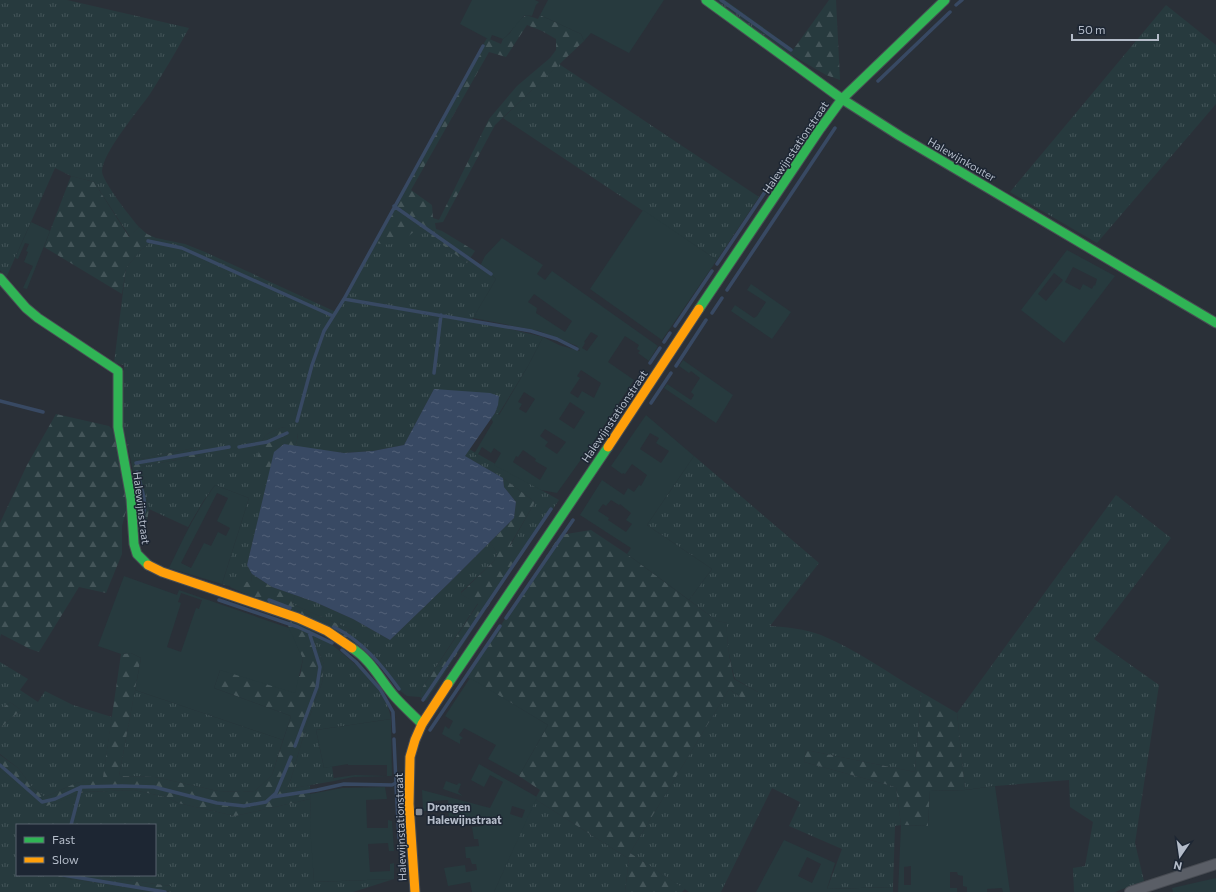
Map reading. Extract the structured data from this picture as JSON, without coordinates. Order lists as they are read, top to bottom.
{
  "streets": {
    "street": ["Halewijnstationstraat", "Halewijnkouter", "Halewijnstraat"]
  },
  "crossings": [
    ["Halewijnstationstraat", "Halewijnkouter"],
    ["Halewijnstationstraat", "Halewijnstraat"]
  ],
  "places": {
    "transit": ["Drongen Halewijnstraat"]
  },
  "legend": ["Fast", "Slow"],
  "scale_bar": "50 m",
  "north": "bottom"
}
